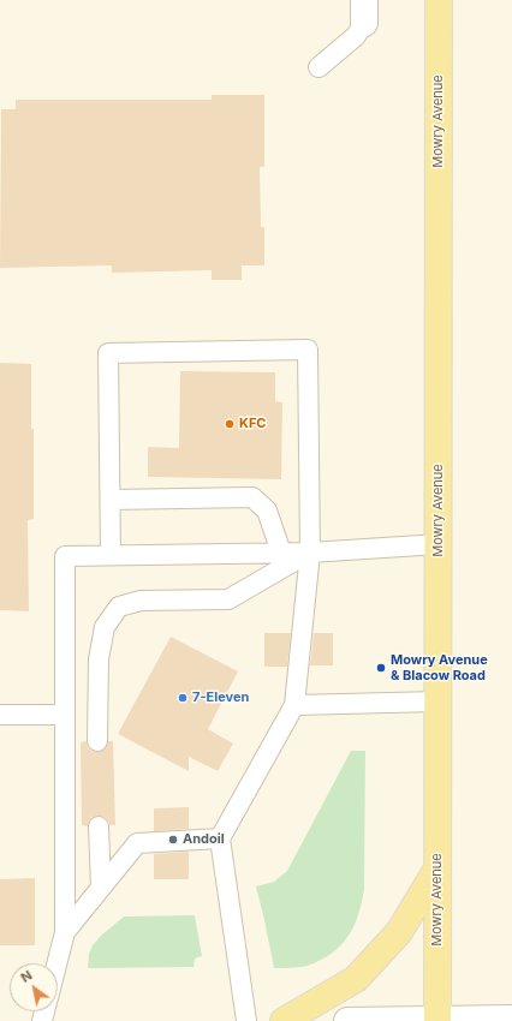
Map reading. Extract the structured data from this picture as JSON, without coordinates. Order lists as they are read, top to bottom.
{
  "streets": {
    "main road": ["Mowry Avenue"]
  },
  "places": [
    "KFC",
    "Mowry Avenue & Blacow Road",
    "7-Eleven",
    "Andoil"
  ],
  "north": "top left"
}
